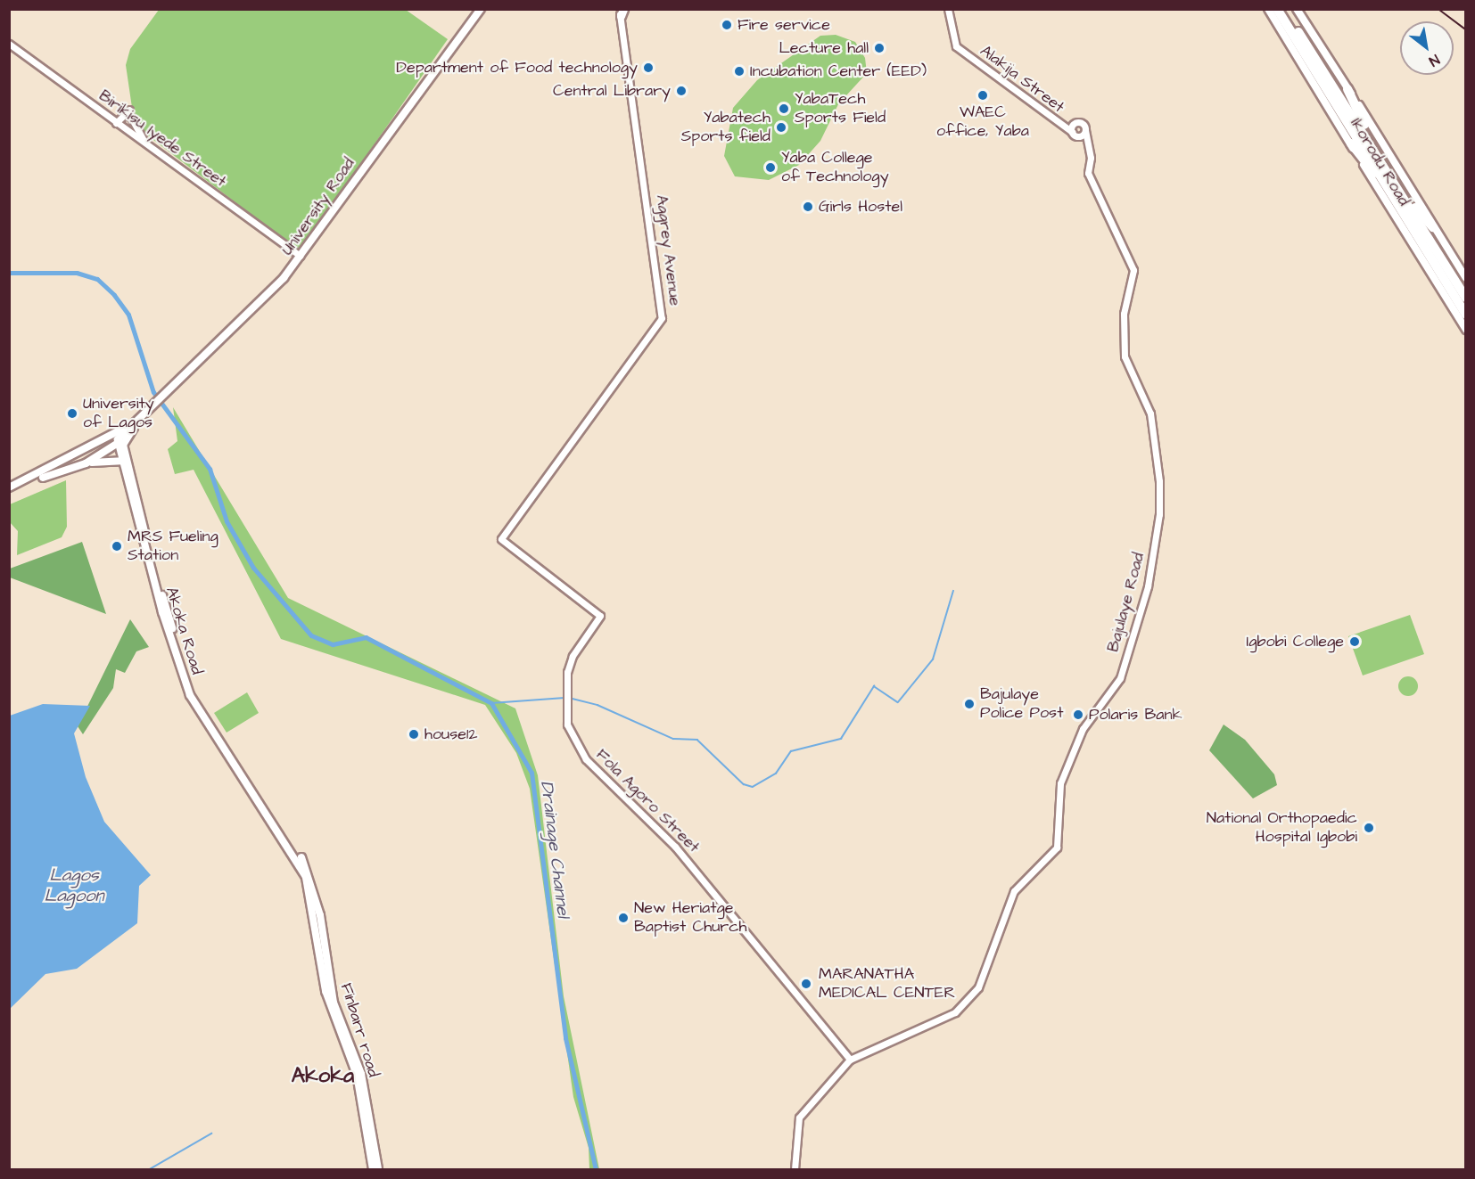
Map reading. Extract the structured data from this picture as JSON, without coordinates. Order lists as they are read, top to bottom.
{
  "streets": {
    "highway": ["Ikorodu Road"],
    "main road": ["University Road", "Akoka Road", "Finbarr road"],
    "street": [
      "Alakija Street",
      "Birikisu Iyede Street",
      "Aggrey Avenue",
      "Bajulaye Road",
      "Fola Agoro Street"
    ]
  },
  "crossings": [
    ["Alakija Street", "Bajulaye Road"],
    ["Birikisu Iyede Street", "University Road"],
    ["Aggrey Avenue", "Fola Agoro Street"],
    ["Bajulaye Road", "Fola Agoro Street"],
    ["Akoka Road", "Finbarr road"]
  ],
  "districts": ["Akoka"],
  "water": ["Drainage Channel", "Lagos Lagoon"],
  "places": [
    "Fire service",
    "Lecture hall",
    "Department of Food technology",
    "Incubation Center (EED)",
    "Central Library",
    "WAEC office, Yaba",
    "YabaTech Sports Field",
    "Yabatech Sports field",
    "Yaba College of Technology",
    "Girls Hostel",
    "University of Lagos",
    "MRS Fueling Station",
    "Igbobi College",
    "Bajulaye Police Post",
    "Polaris Bank",
    "house12",
    "National Orthopaedic Hospital Igbobi",
    "New Heriatge Baptist Church",
    "MARANATHA MEDICAL CENTER"
  ],
  "north": "bottom right"
}
